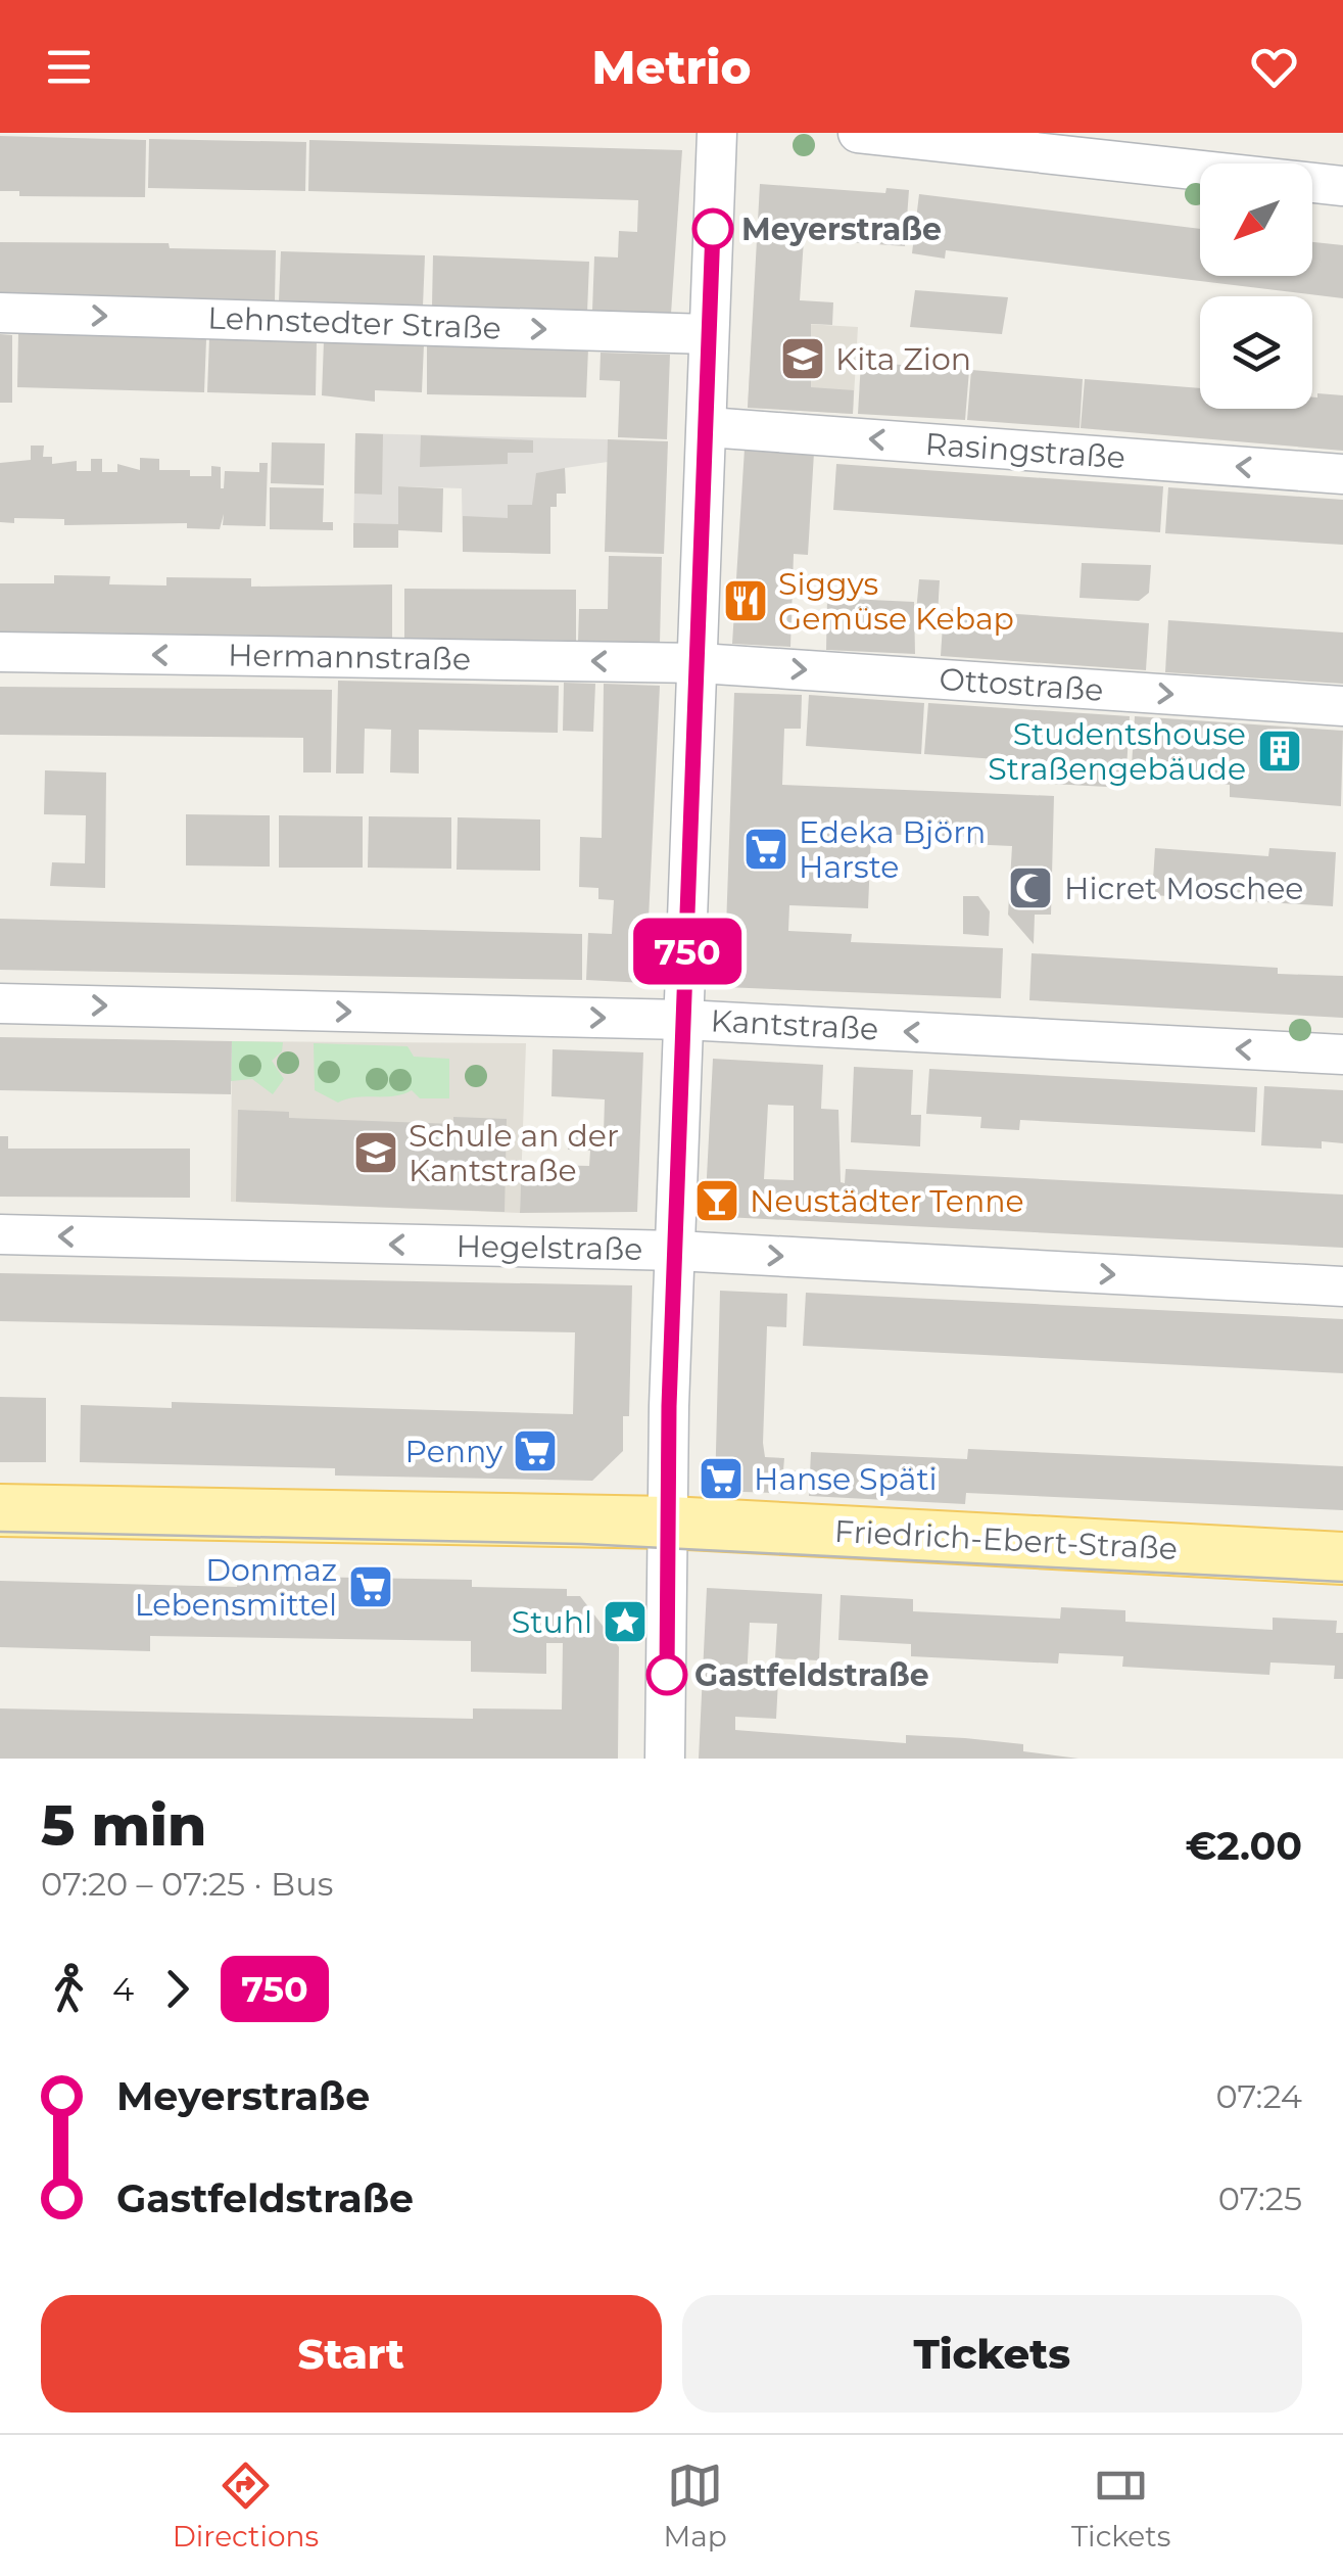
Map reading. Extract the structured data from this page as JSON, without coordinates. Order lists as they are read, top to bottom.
{
  "streets": {
    "main road": ["Friedrich-Ebert-Straße"],
    "street": [
      "Lehnstedter Straße",
      "Rasingstraße",
      "Hermannstraße",
      "Ottostraße",
      "Kantstraße",
      "Hegelstraße"
    ]
  },
  "crossings": [
    ["Hermannstraße", "Ottostraße"]
  ],
  "one_way": ["Lehnstedter Straße", "Hermannstraße", "Ottostraße"],
  "places": {
    "other": ["Meyerstraße", "Gastfeldstraße"],
    "school or university": ["Kita Zion", "Schule an der Kantstraße"],
    "restaurant": ["Siggys Gemüse Kebap"],
    "building": ["Studentshouse Straßengebäude"],
    "supermarket": [
      "Edeka Björn Harste",
      "Penny",
      "Hanse Späti",
      "Donmaz Lebensmittel"
    ],
    "mosque": ["Hicret Moschee"],
    "bar": ["Neustädter Tenne"],
    "place": ["Stuhl"]
  },
  "lines": ["bus line 750"],
  "north": "bottom left",
  "page": {
    "header": "Metrio",
    "on_map": "750",
    "heading": ["5 min", "07:20 – 07:25 · Bus", "€2.00"],
    "legs": ["4", "750"],
    "list": [
      {
        "name": "Meyerstraße",
        "value": "07:24"
      },
      {
        "name": "Gastfeldstraße",
        "value": "07:25"
      }
    ],
    "buttons": ["Start", "Tickets"],
    "tabs": ["Directions", "Map", "Tickets"]
  }
}
